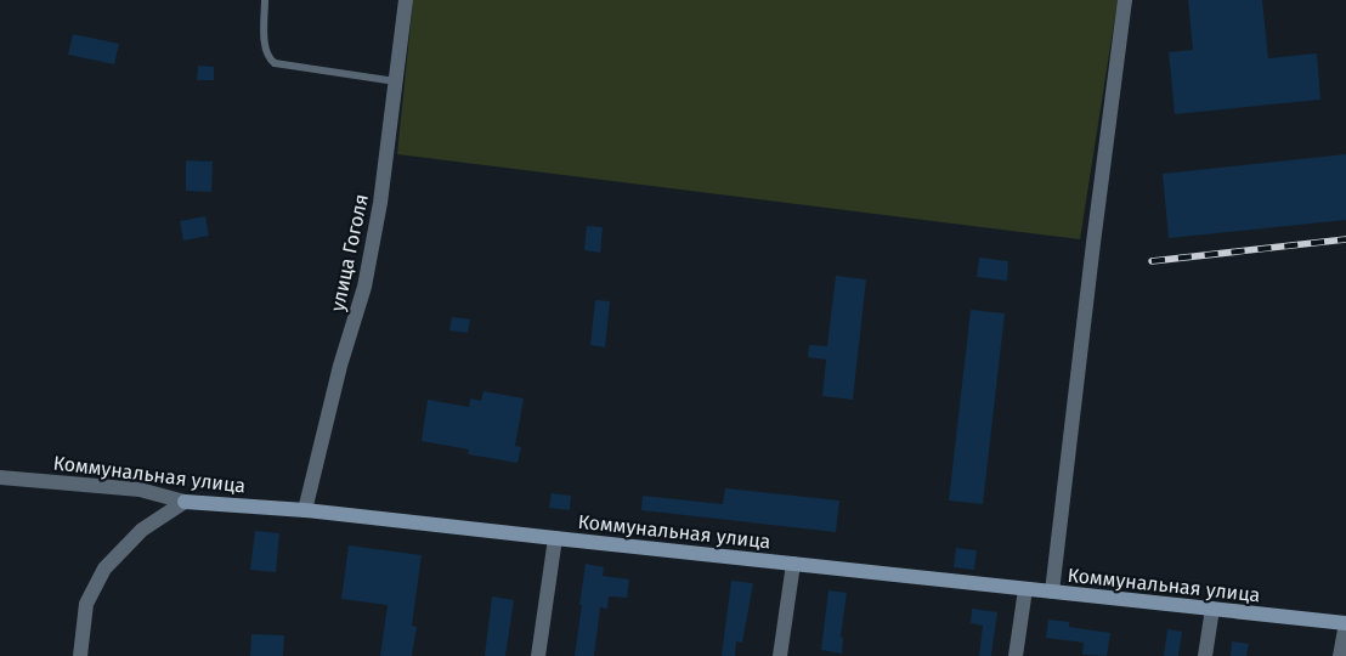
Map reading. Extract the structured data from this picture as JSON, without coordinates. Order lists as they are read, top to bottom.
{
  "streets": {
    "street": ["улица Гоголя", "Коммунальная улица"]
  },
  "crossings": [
    ["улица Гоголя", "Коммунальная улица"]
  ]
}
